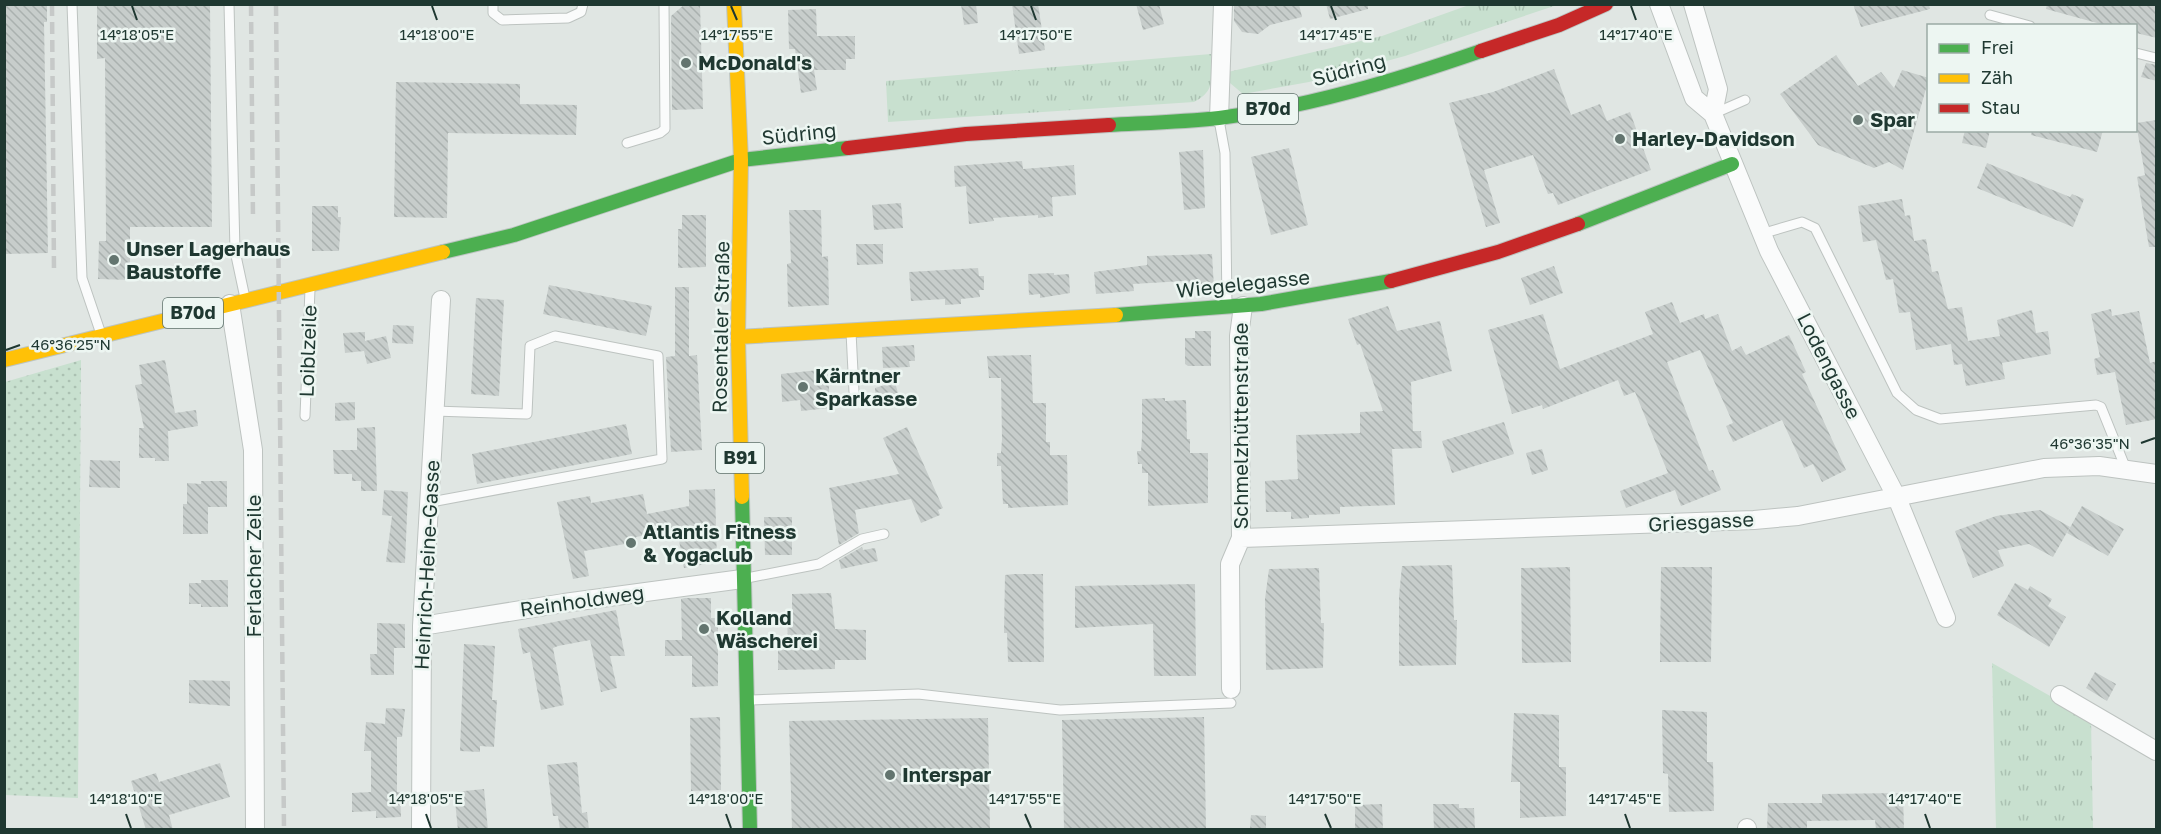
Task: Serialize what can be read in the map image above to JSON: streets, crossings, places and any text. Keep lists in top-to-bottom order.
{
  "streets": {
    "main road": [
      "Südring",
      "B70d",
      "Wiegelegasse",
      "Rosentaler Straße",
      "B91"
    ],
    "street": [
      "Lodengasse",
      "Schmelzhüttenstraße",
      "Griesgasse",
      "Heinrich-Heine-Gasse",
      "Ferlacher Zeile",
      "Reinholdweg"
    ],
    "lane": ["Loiblzeile"]
  },
  "crossings": [
    ["Südring", "Rosentaler Straße"],
    ["Südring", "Loiblzeile"],
    ["Südring", "Schmelzhüttenstraße"],
    ["Südring", "Ferlacher Zeile"],
    ["Wiegelegasse", "Rosentaler Straße"],
    ["Wiegelegasse", "Lodengasse"],
    ["Wiegelegasse", "Schmelzhüttenstraße"],
    ["Rosentaler Straße", "Reinholdweg"],
    ["Lodengasse", "Griesgasse"],
    ["Schmelzhüttenstraße", "Griesgasse"],
    ["Heinrich-Heine-Gasse", "Reinholdweg"]
  ],
  "places": [
    "McDonald's",
    "Spar",
    "Harley-Davidson",
    "Unser Lagerhaus Baustoffe",
    "Kärntner Sparkasse",
    "Atlantis Fitness & Yogaclub",
    "Kolland Wäscherei",
    "Interspar"
  ],
  "legend": ["Frei", "Zäh", "Stau"],
  "coordinates": [
    "14°18'05\"E",
    "14°18'00\"E",
    "14°17'55\"E",
    "14°17'50\"E",
    "14°17'45\"E",
    "14°17'40\"E",
    "46°36'25\"N",
    "46°36'35\"N",
    "14°18'10\"E"
  ]
}
